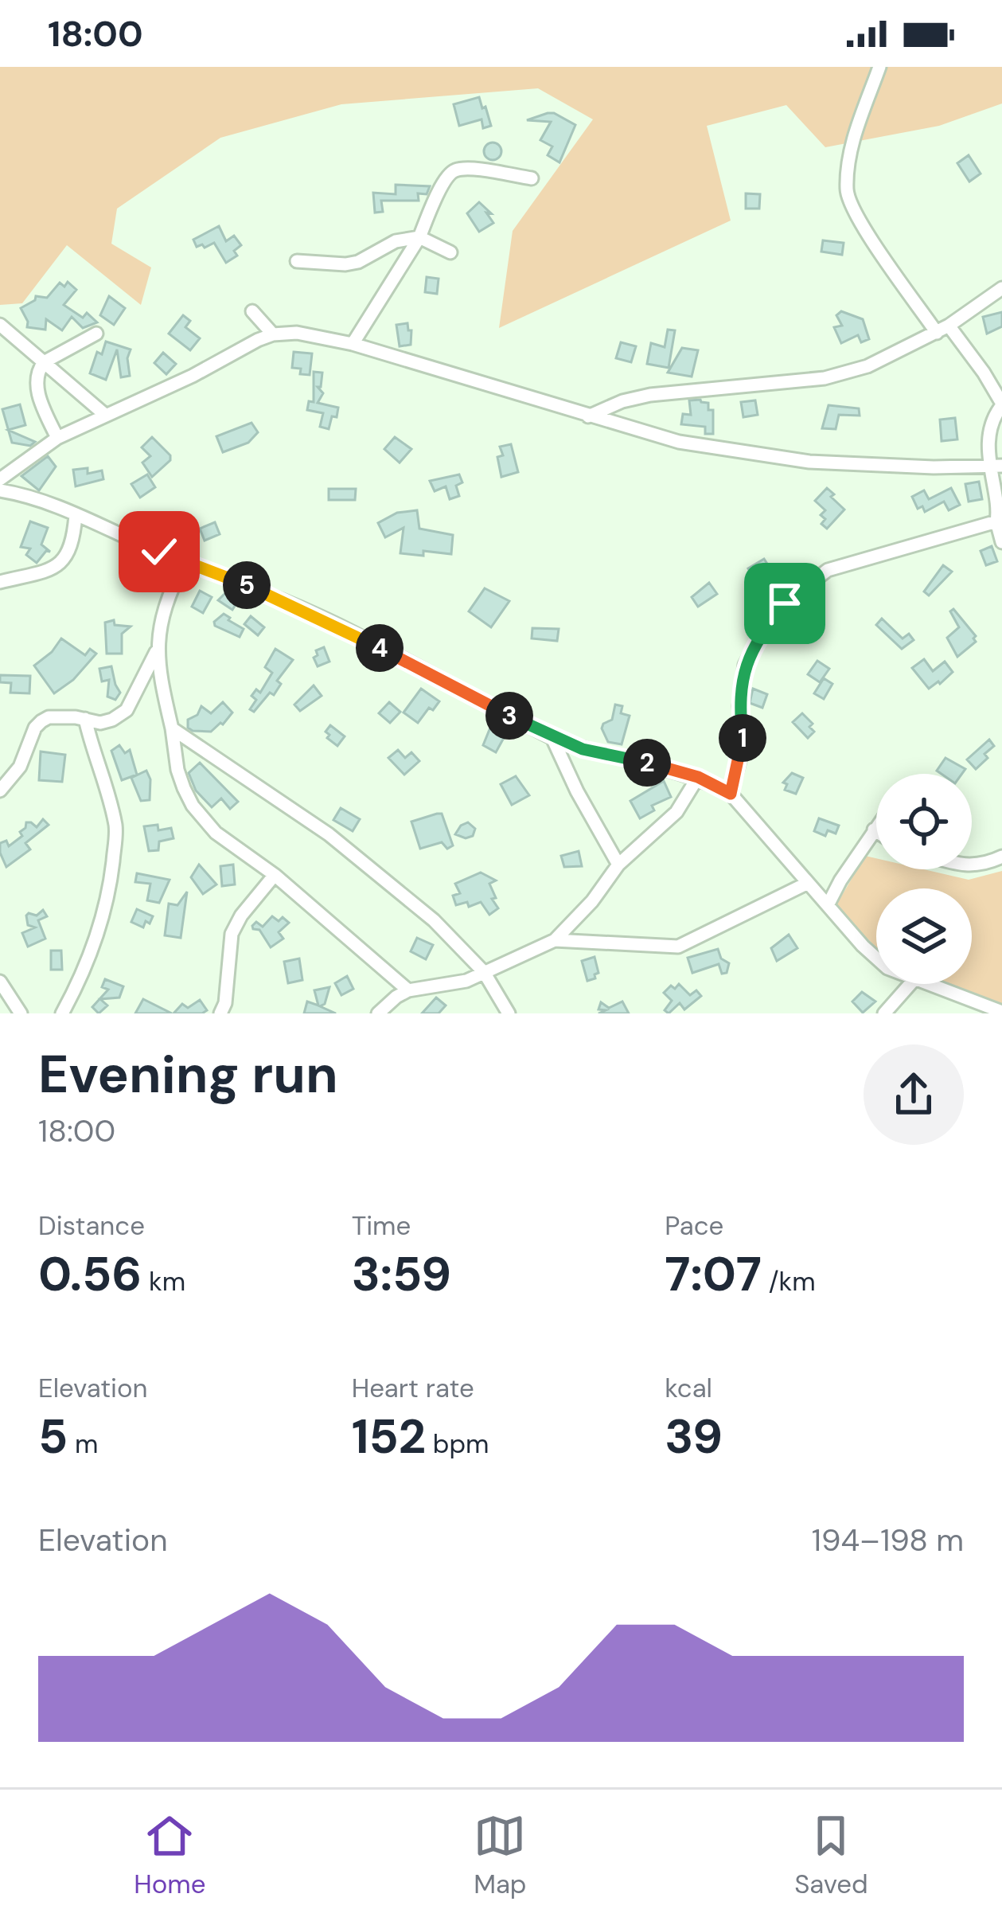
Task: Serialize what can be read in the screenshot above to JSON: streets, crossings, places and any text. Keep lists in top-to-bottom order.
{
  "page": {
    "status": "18:00",
    "pins": [
      "5",
      "4",
      "3",
      "1",
      "2"
    ],
    "heading": ["Evening run", "18:00"],
    "stats": [
      ["Distance", "0.56 km"],
      ["Time", "3:59"],
      ["Pace", "7:07 /km"],
      ["Elevation", "5 m"],
      ["Heart rate", "152 bpm"],
      ["kcal", "39"]
    ],
    "chart": ["Elevation", "194–198 m"],
    "tabs": ["Home", "Map", "Saved"]
  }
}
